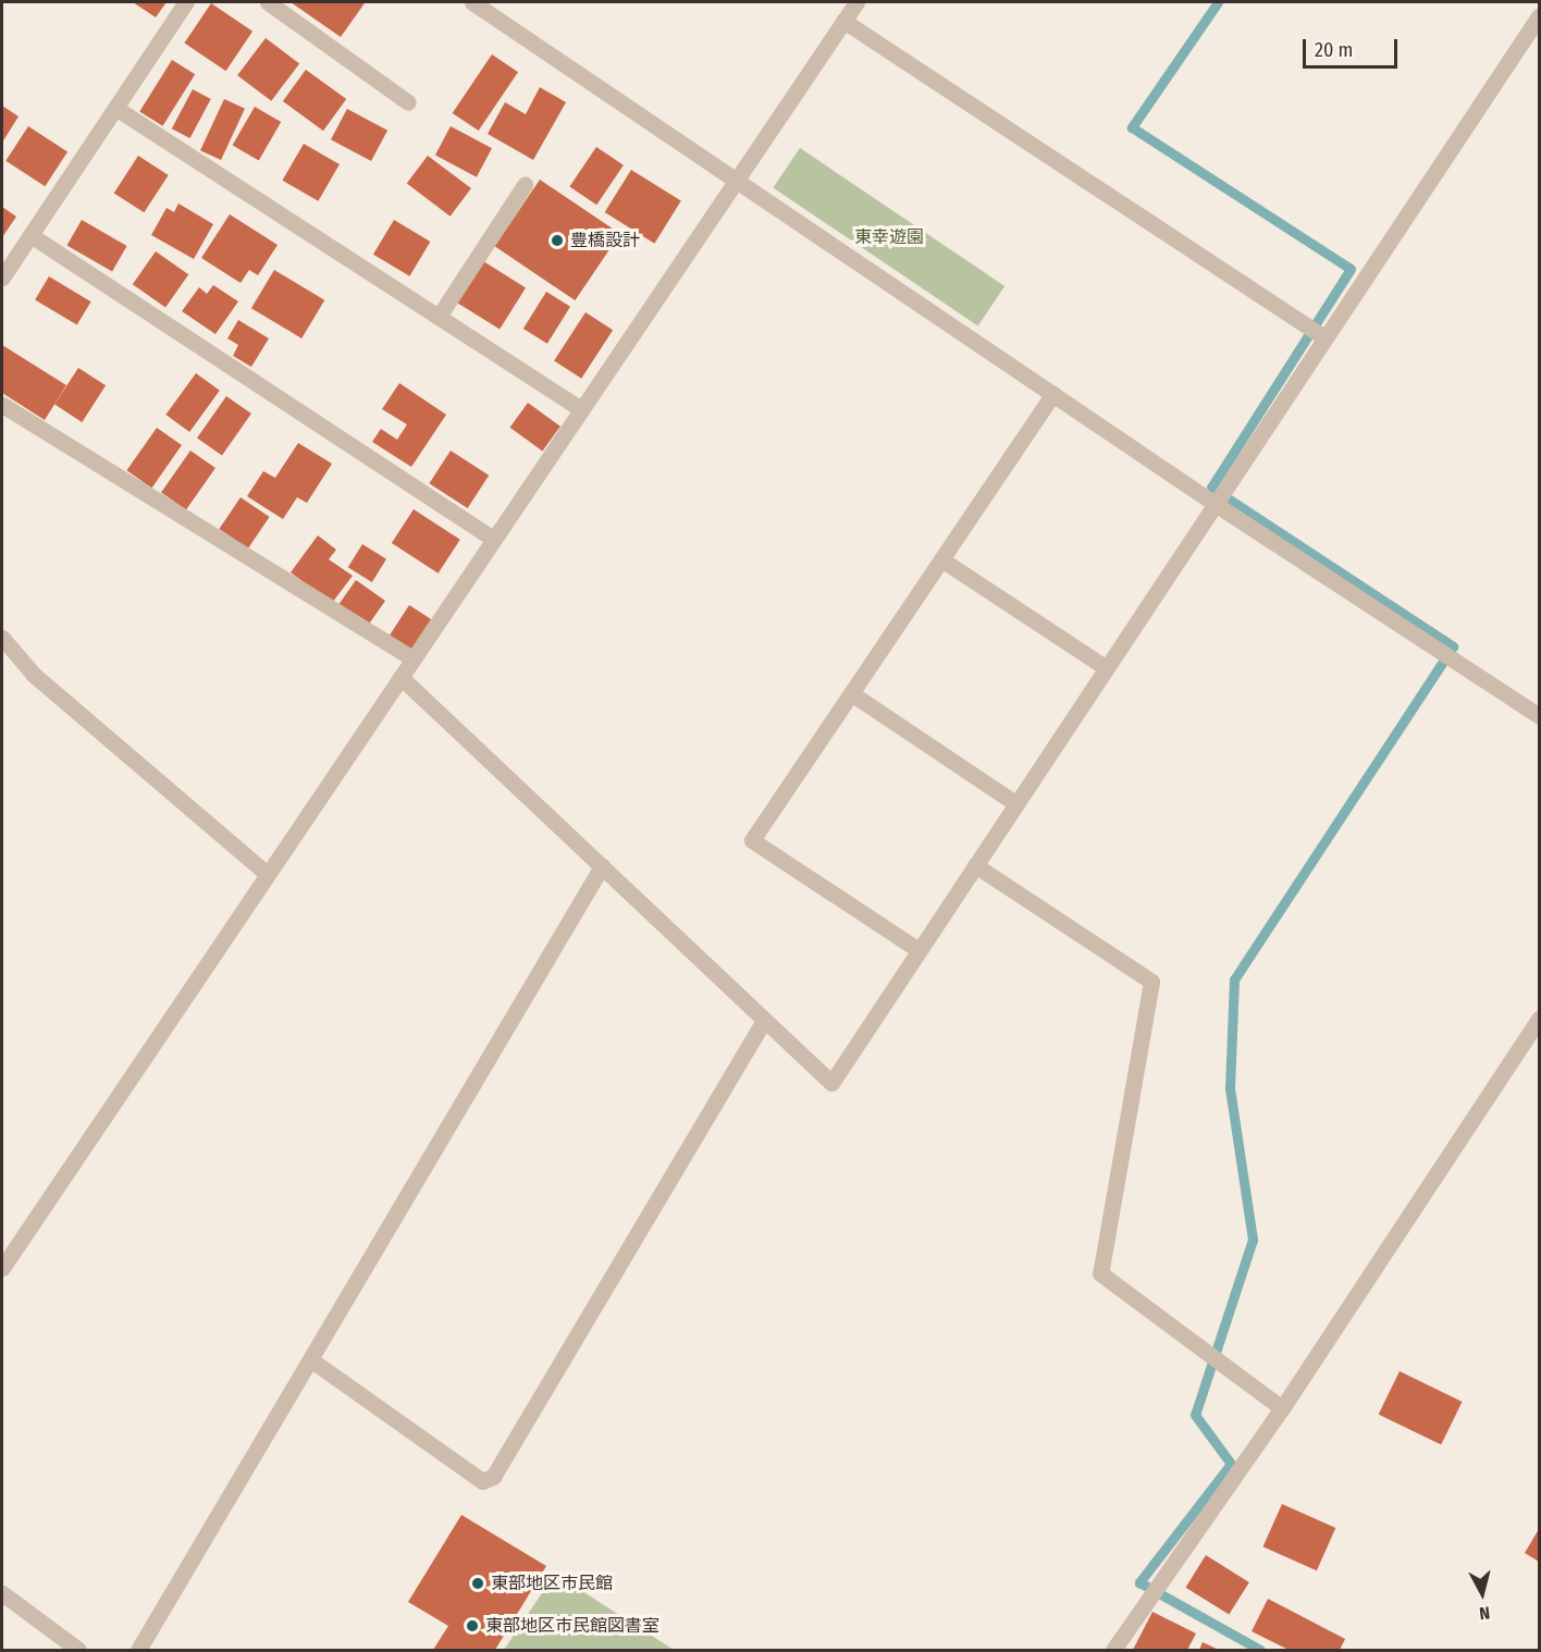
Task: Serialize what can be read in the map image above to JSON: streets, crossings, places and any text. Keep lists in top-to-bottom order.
{
  "parks": ["東幸遊園"],
  "places": ["豊橋設計", "東部地区市民館", "東部地区市民館図書室"],
  "scale_bar": "20 m",
  "north": "bottom"
}
